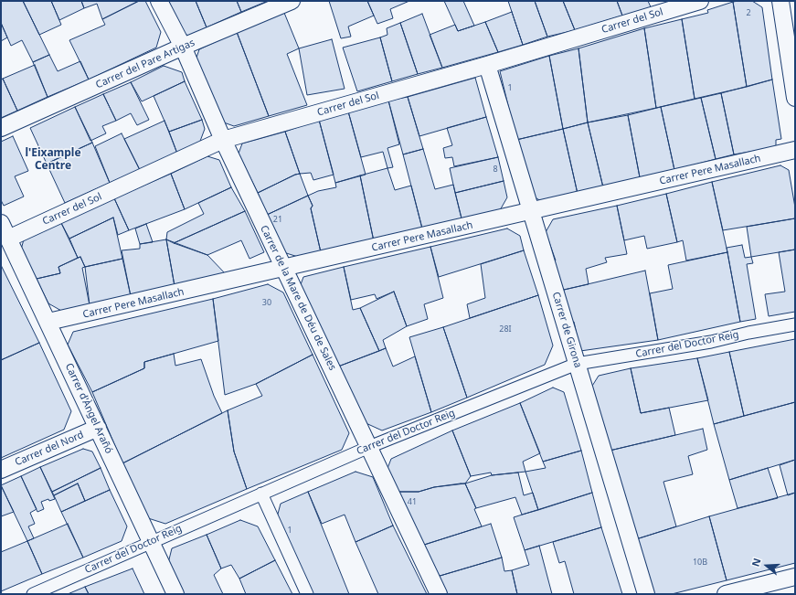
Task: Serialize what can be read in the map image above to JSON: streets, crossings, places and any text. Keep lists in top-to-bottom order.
{
  "streets": {
    "street": [
      "Carrer del Sol",
      "Carrer del Pare Artigas",
      "Carrer Pere Masallach",
      "Carrer de la Mare de Déu de Sales",
      "Carrer de Girona",
      "Carrer del Doctor Reig",
      "Carrer d'Àngel Arañó",
      "Carrer del Nord"
    ]
  },
  "crossings": [
    ["Carrer del Sol", "Carrer de la Mare de Déu de Sales"],
    ["Carrer del Sol", "Carrer de Girona"],
    ["Carrer del Sol", "Carrer d'Àngel Arañó"],
    ["Carrer del Pare Artigas", "Carrer de la Mare de Déu de Sales"],
    ["Carrer Pere Masallach", "Carrer de la Mare de Déu de Sales"],
    ["Carrer Pere Masallach", "Carrer de Girona"],
    ["Carrer Pere Masallach", "Carrer d'Àngel Arañó"],
    ["Carrer de la Mare de Déu de Sales", "Carrer del Doctor Reig"],
    ["Carrer de Girona", "Carrer del Doctor Reig"],
    ["Carrer del Doctor Reig", "Carrer d'Àngel Arañó"],
    ["Carrer d'Àngel Arañó", "Carrer del Nord"]
  ],
  "districts": ["l'Eixample Centre"],
  "house_numbers": [
    "2",
    "1",
    "8",
    "21",
    "30",
    "28I",
    "41",
    "1",
    "10B"
  ],
  "north": "left"
}
